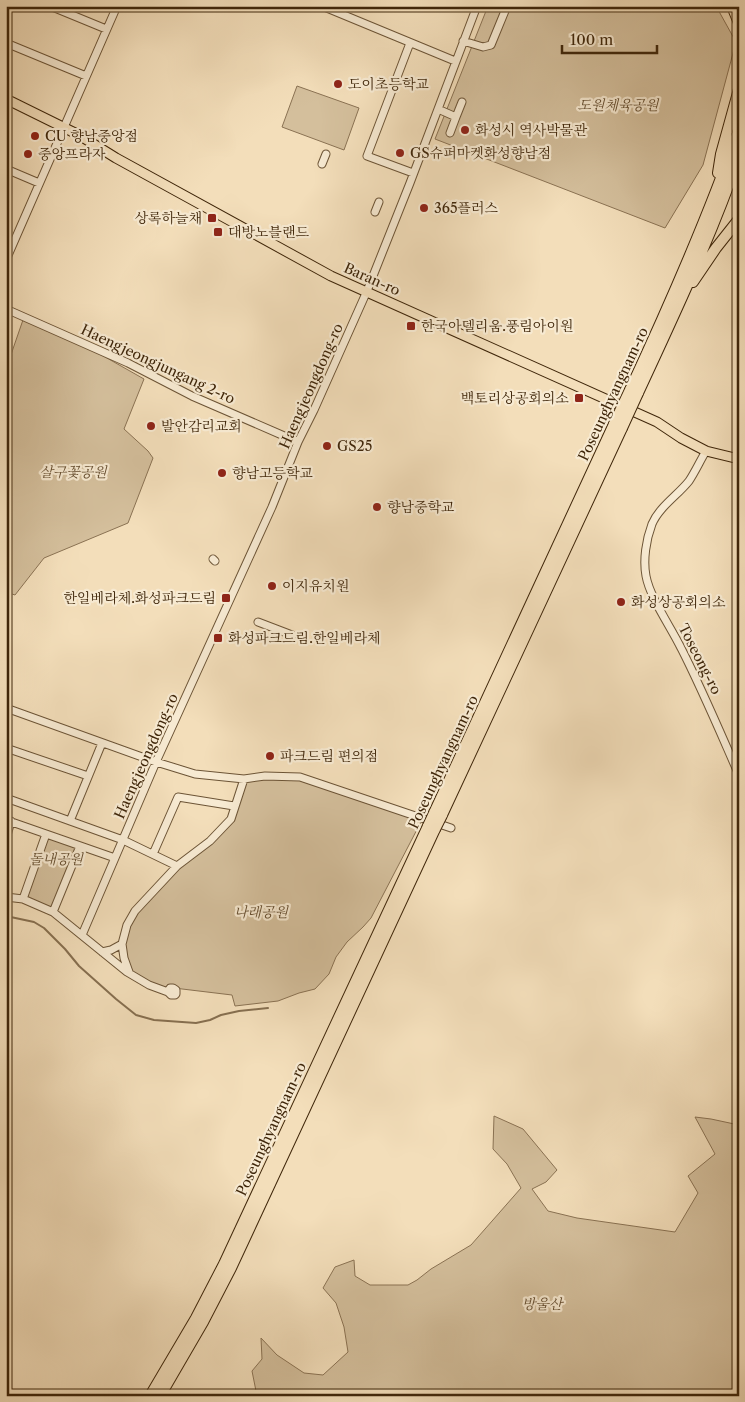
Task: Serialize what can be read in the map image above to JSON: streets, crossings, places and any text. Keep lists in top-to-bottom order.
{
  "streets": {
    "highway": ["Poseunghyangnam-ro"],
    "main road": ["Baran-ro"],
    "street": ["Haengjeongjungang 2-ro", "Haengjeongdong-ro", "Toseong-ro"]
  },
  "crossings": [
    ["Baran-ro", "Haengjeongdong-ro"],
    ["Baran-ro", "Toseong-ro"],
    ["Haengjeongjungang 2-ro", "Haengjeongdong-ro"]
  ],
  "parks": [
    "도원체육공원",
    "살구꽃공원",
    "돌내공원",
    "나래공원",
    "방울산"
  ],
  "places": {
    "other": [
      "도이초등학교",
      "화성시 역사박물관",
      "CU 향남중앙점",
      "GS슈퍼마켓화성향남점",
      "중앙프라자",
      "365플러스",
      "발안감리교회",
      "GS25",
      "향남고등학교",
      "향남중학교",
      "이지유치원",
      "화성상공회의소",
      "파크드림 편의점"
    ],
    "transit": [
      "상록하늘채",
      "대방노블랜드",
      "한국아델리움.풍림아이원",
      "백토리상공회의소",
      "한일베라체.화성파크드림",
      "화성파크드림.한일베라체"
    ]
  },
  "scale_bar": "100 m"
}
